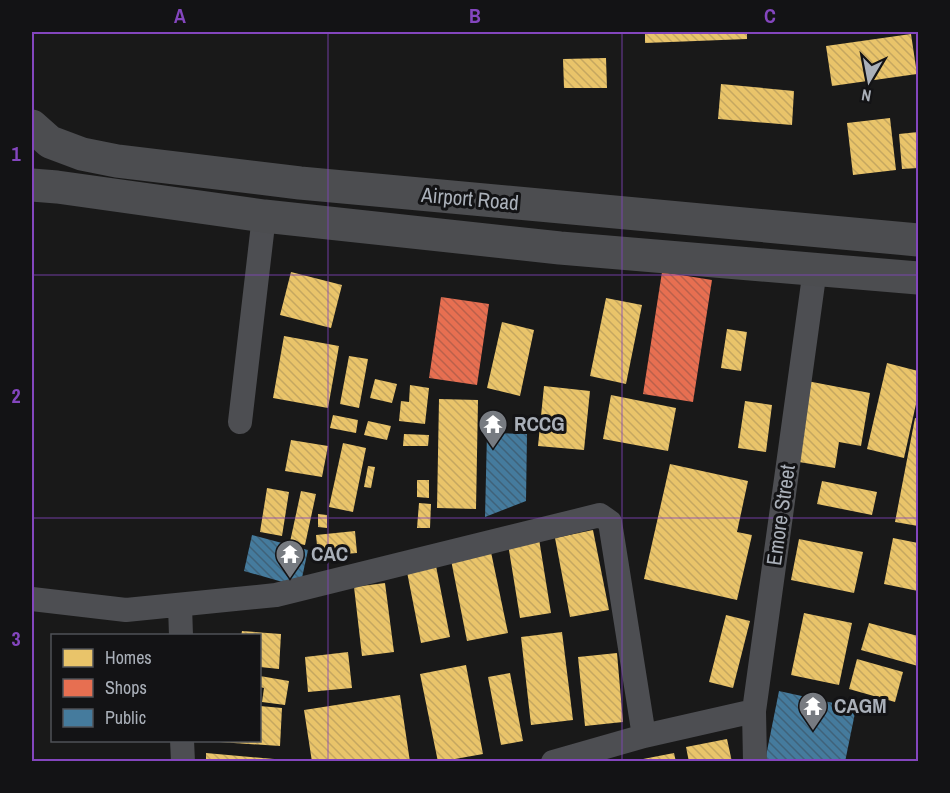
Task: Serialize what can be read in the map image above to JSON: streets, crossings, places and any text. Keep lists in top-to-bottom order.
{
  "streets": {
    "main road": ["Airport Road"],
    "street": ["Emore Street"]
  },
  "crossings": [
    ["Airport Road", "Emore Street"]
  ],
  "places": {
    "temple": ["RCCG", "CAC", "CAGM"]
  },
  "legend": ["Homes", "Shops", "Public"],
  "north": "bottom",
  "grid": {
    "columns": ["A", "B", "C"],
    "rows": ["1", "2", "3"]
  }
}
